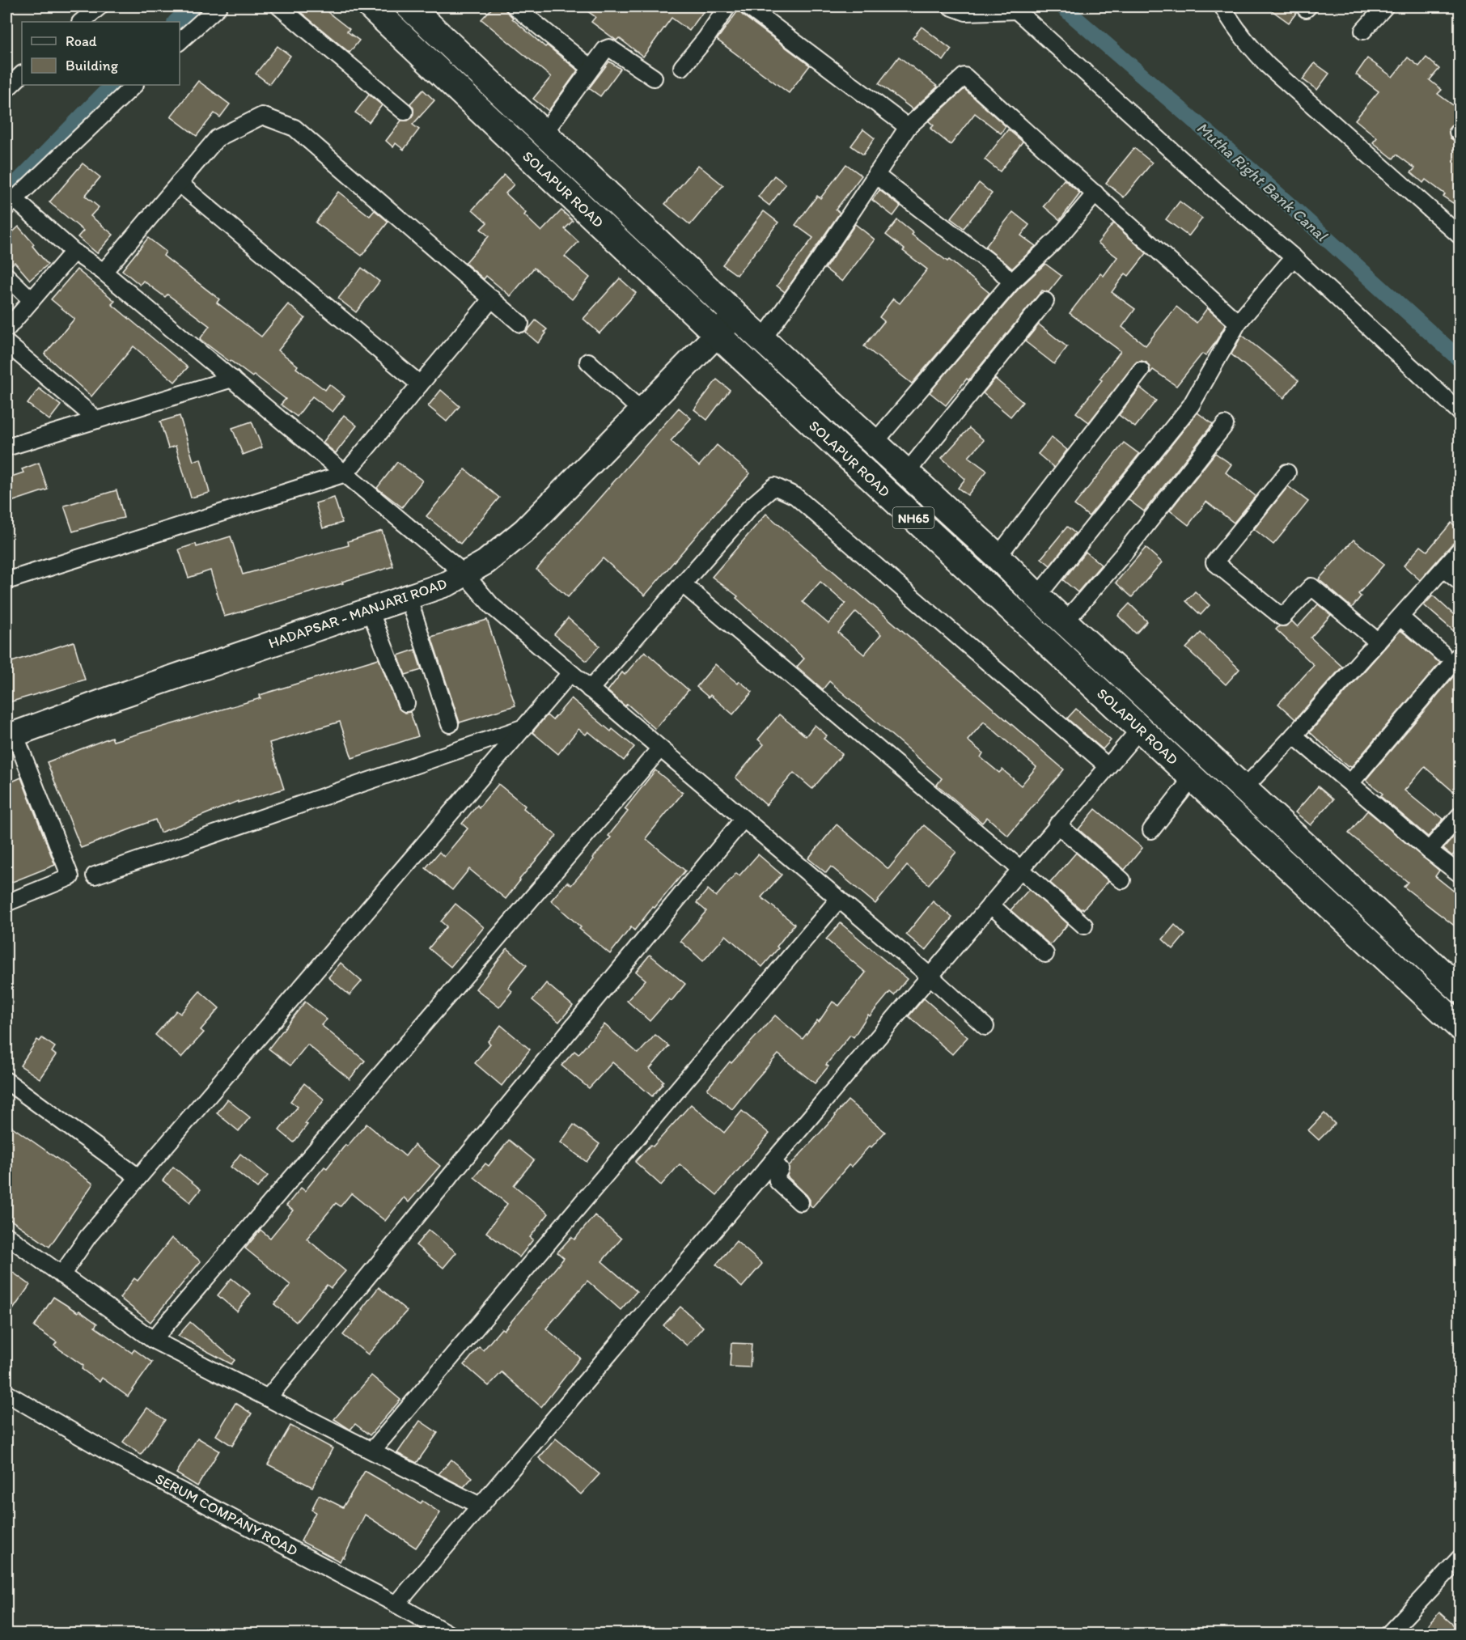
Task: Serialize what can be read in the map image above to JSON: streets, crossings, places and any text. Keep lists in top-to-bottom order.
{
  "streets": {
    "highway": ["SOLAPUR ROAD", "NH65"],
    "main road": ["HADAPSAR - MANJARI ROAD"],
    "street": ["SERUM COMPANY ROAD"]
  },
  "crossings": [
    ["SOLAPUR ROAD", "HADAPSAR - MANJARI ROAD"]
  ],
  "water": ["Mutha Right Bank Canal"],
  "legend": ["Road", "Building"]
}
